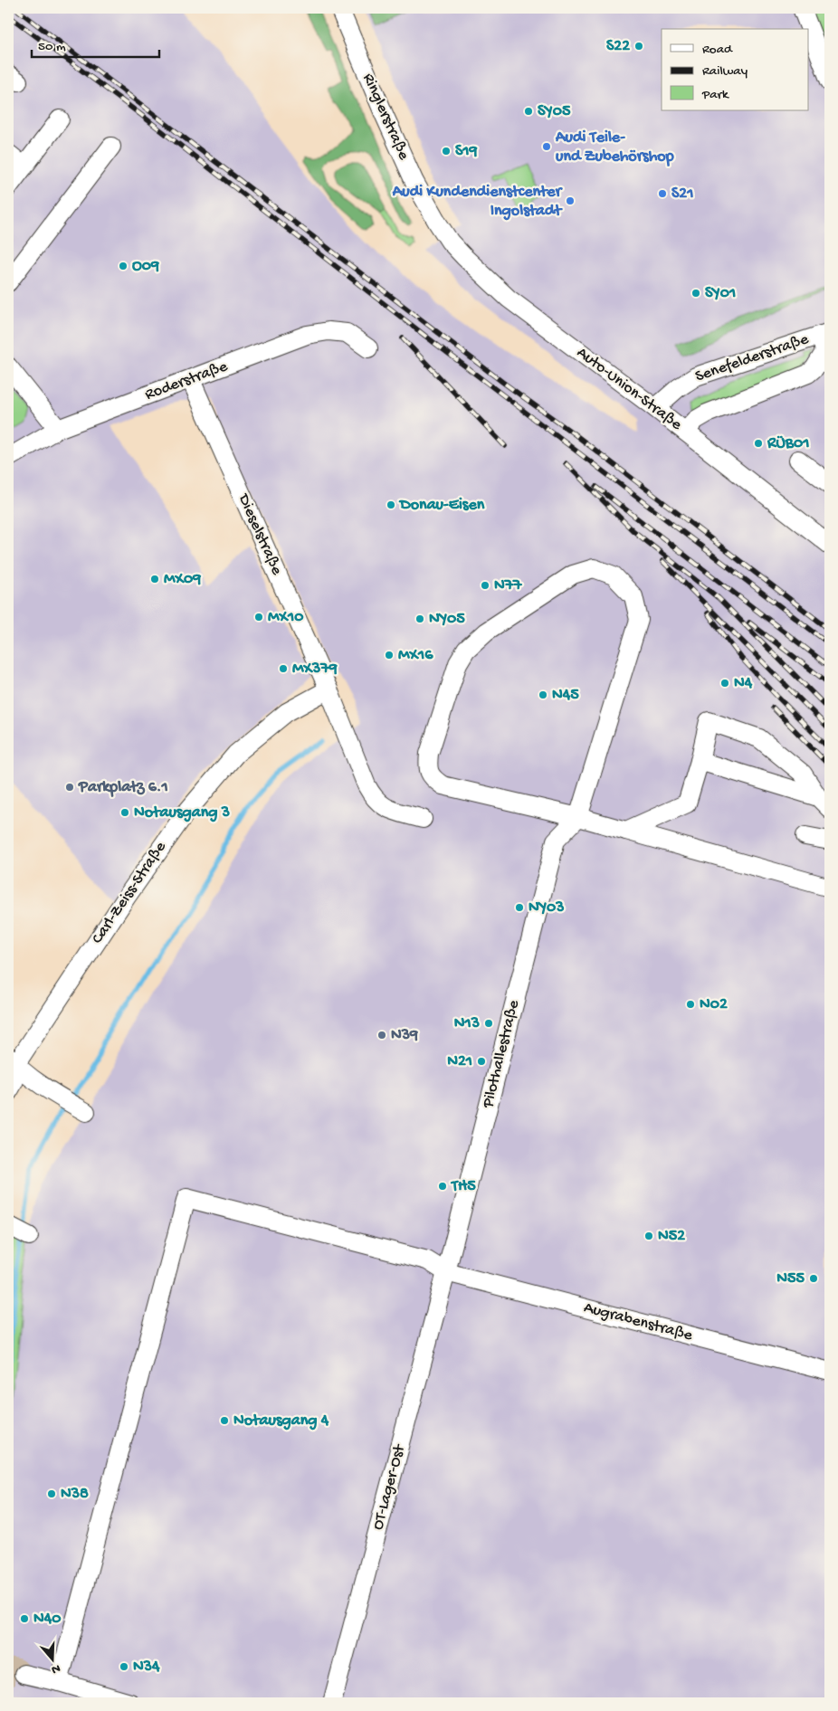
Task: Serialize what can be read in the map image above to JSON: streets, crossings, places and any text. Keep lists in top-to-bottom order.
{
  "streets": {
    "street": [
      "Ringlerstraße",
      "Senefelderstraße",
      "Roderstraße",
      "Auto-Union-Straße",
      "Dieselstraße",
      "Carl-Zeiss-Straße",
      "Pilothallestraße",
      "Augrabenstraße",
      "OT-Lager-Ost"
    ]
  },
  "crossings": [
    ["Ringlerstraße", "Auto-Union-Straße"],
    ["Senefelderstraße", "Auto-Union-Straße"],
    ["Roderstraße", "Dieselstraße"],
    ["Dieselstraße", "Carl-Zeiss-Straße"],
    ["Pilothallestraße", "Augrabenstraße"],
    ["Pilothallestraße", "OT-Lager-Ost"],
    ["Augrabenstraße", "OT-Lager-Ost"]
  ],
  "places": [
    "S22",
    "SY05",
    "Audi Teile- und Zubehörshop",
    "S19",
    "S21",
    "Audi Kundendienstcenter Ingolstadt",
    "O09",
    "SY01",
    "RÜB01",
    "Donau-Eisen",
    "MX09",
    "N77",
    "MX10",
    "NY05",
    "MX16",
    "MX379",
    "N4",
    "N45",
    "Parkplatz 6.1",
    "Notausgang 3",
    "NY03",
    "N02",
    "N13",
    "N39",
    "N21",
    "TH5",
    "N52",
    "N55",
    "Notausgang 4",
    "N38",
    "N40",
    "N34"
  ],
  "legend": ["Road", "Railway", "Park"],
  "scale_bar": "50 m",
  "north": "bottom"
}
